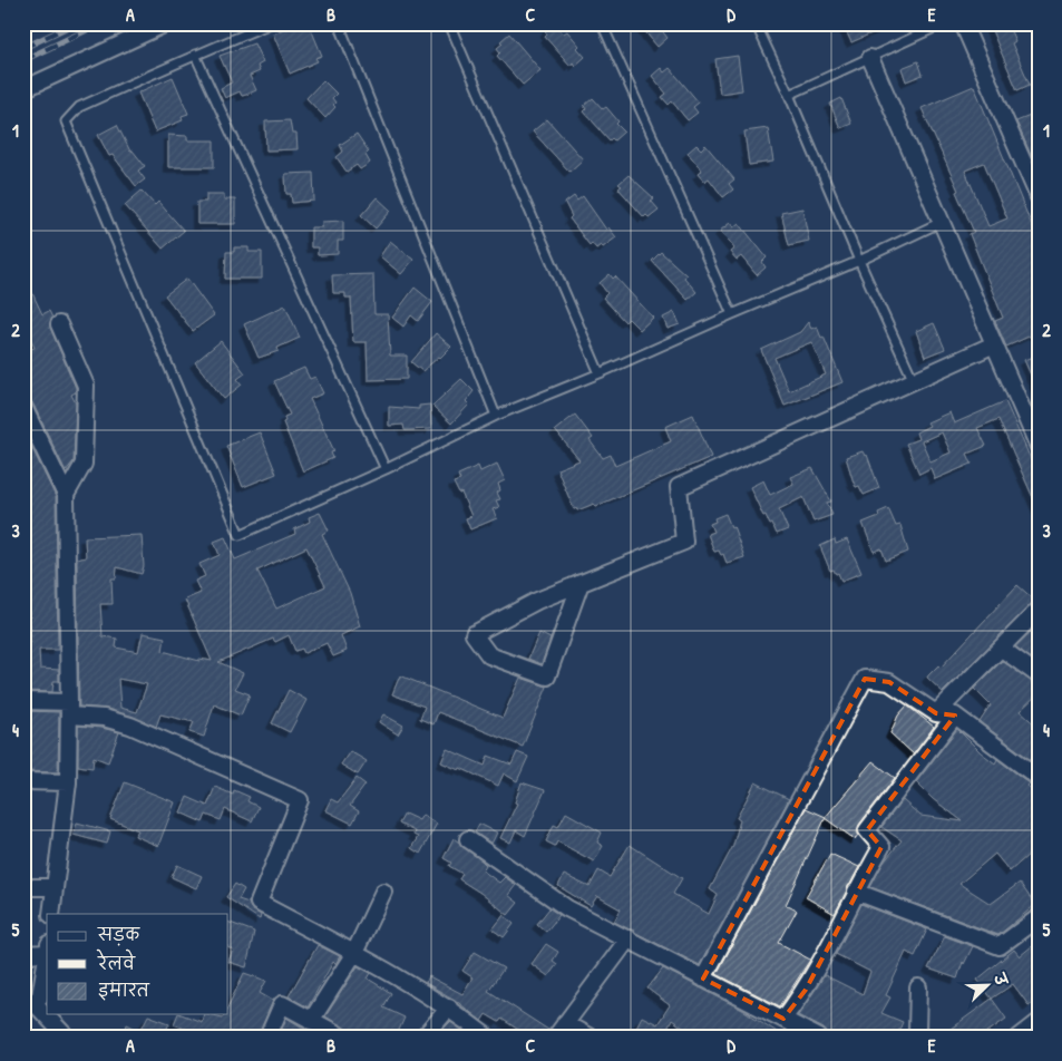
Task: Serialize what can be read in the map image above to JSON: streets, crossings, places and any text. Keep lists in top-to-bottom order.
{
  "legend": ["सड़क", "रेलवे", "इमारत"],
  "north": "top right",
  "grid": {
    "columns": [
      "A",
      "B",
      "C",
      "D",
      "E"
    ],
    "rows": [
      "1",
      "2",
      "3",
      "4",
      "5"
    ]
  }
}
